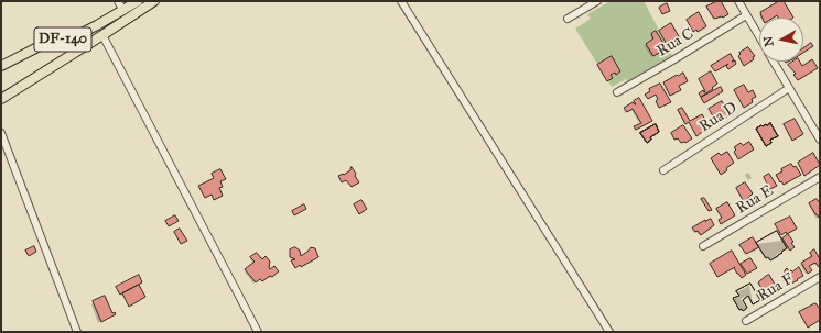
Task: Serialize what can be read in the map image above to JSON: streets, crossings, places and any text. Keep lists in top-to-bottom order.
{
  "streets": {
    "main road": ["DF-140"],
    "street": [
      "Rua C",
      "Rua D",
      "Rua E",
      "Rua F"
    ]
  },
  "north": "left"
}
